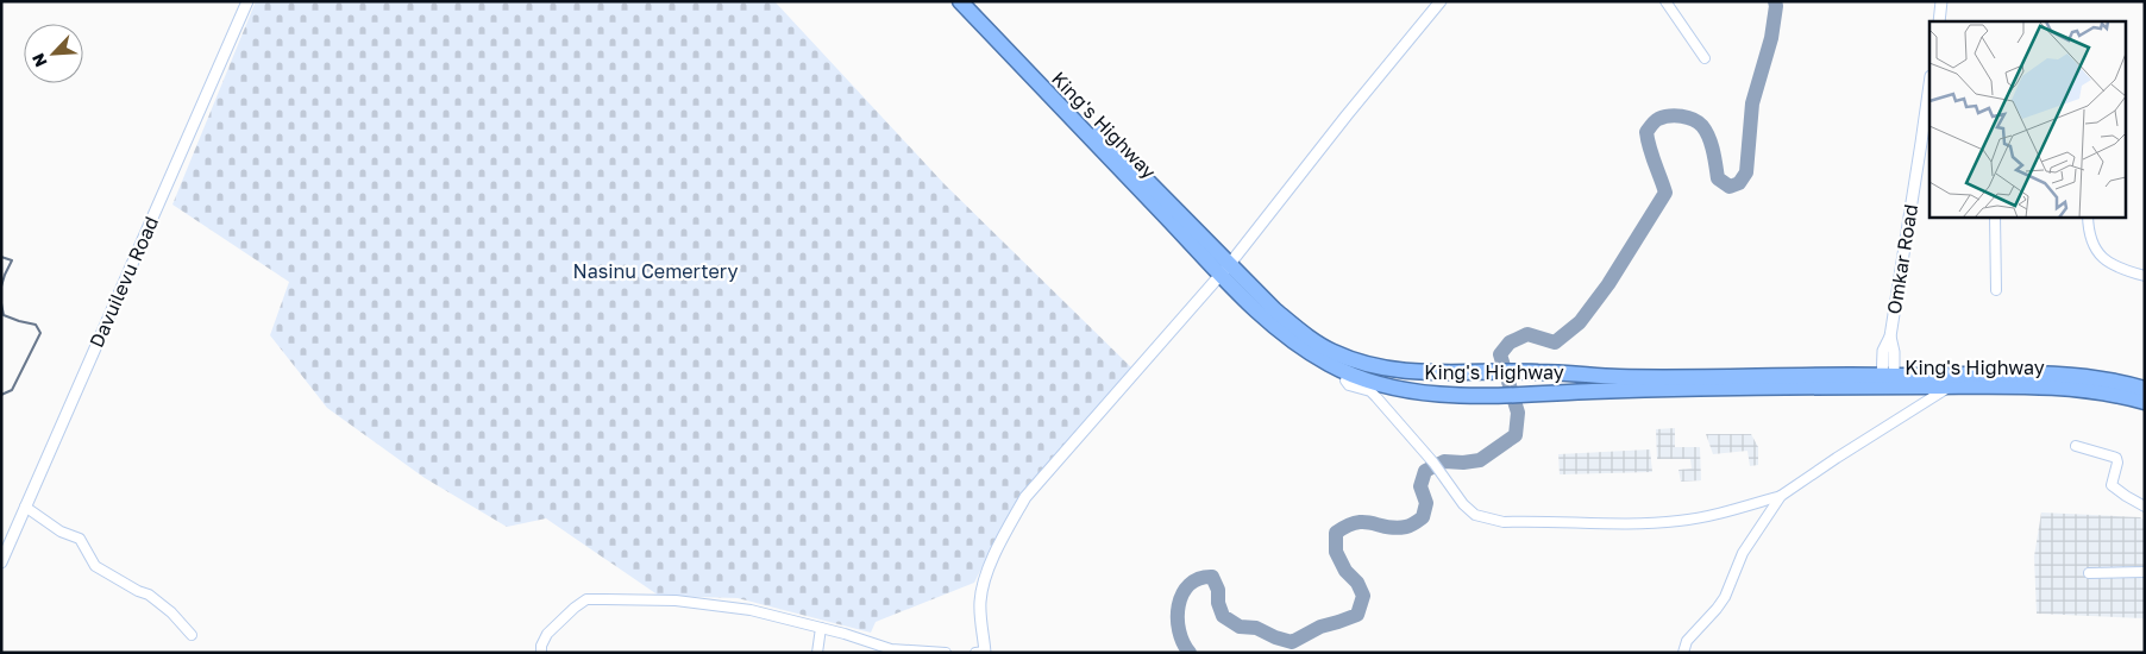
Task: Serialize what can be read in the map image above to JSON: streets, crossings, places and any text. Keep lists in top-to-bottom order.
{
  "streets": {
    "highway": ["King's Highway"],
    "street": ["Omkar Road", "Davuilevu Road"]
  },
  "crossings": [
    ["King's Highway", "Omkar Road"]
  ],
  "parks": ["Nasinu Cemertery"],
  "north": "bottom left"
}
